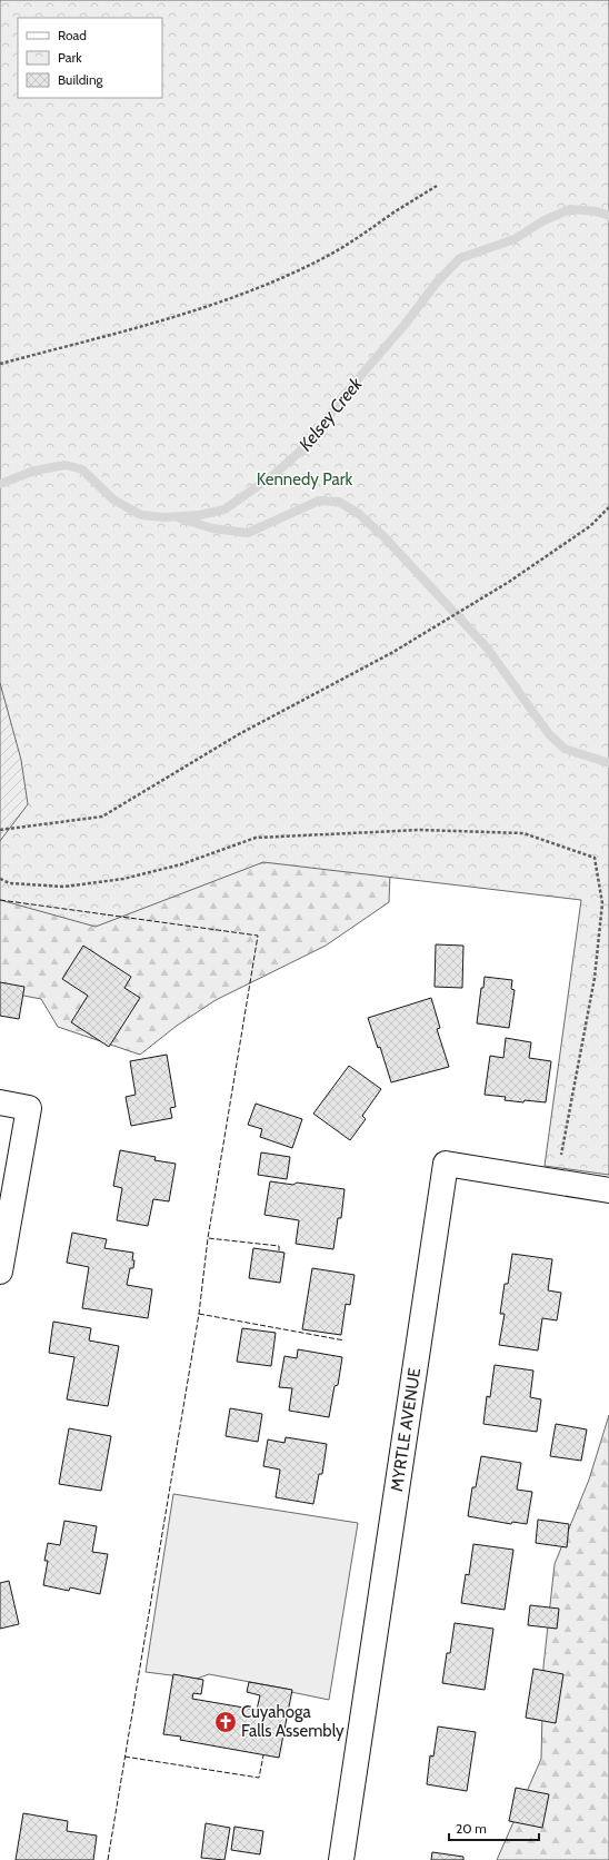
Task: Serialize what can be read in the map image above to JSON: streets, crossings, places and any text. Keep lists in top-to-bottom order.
{
  "streets": {
    "street": ["MYRTLE AVENUE"]
  },
  "water": ["Kelsey Creek"],
  "parks": ["Kennedy Park"],
  "places": {
    "church": ["Cuyahoga Falls Assembly"]
  },
  "legend": ["Road", "Park", "Building"],
  "scale_bar": "20 m"
}
